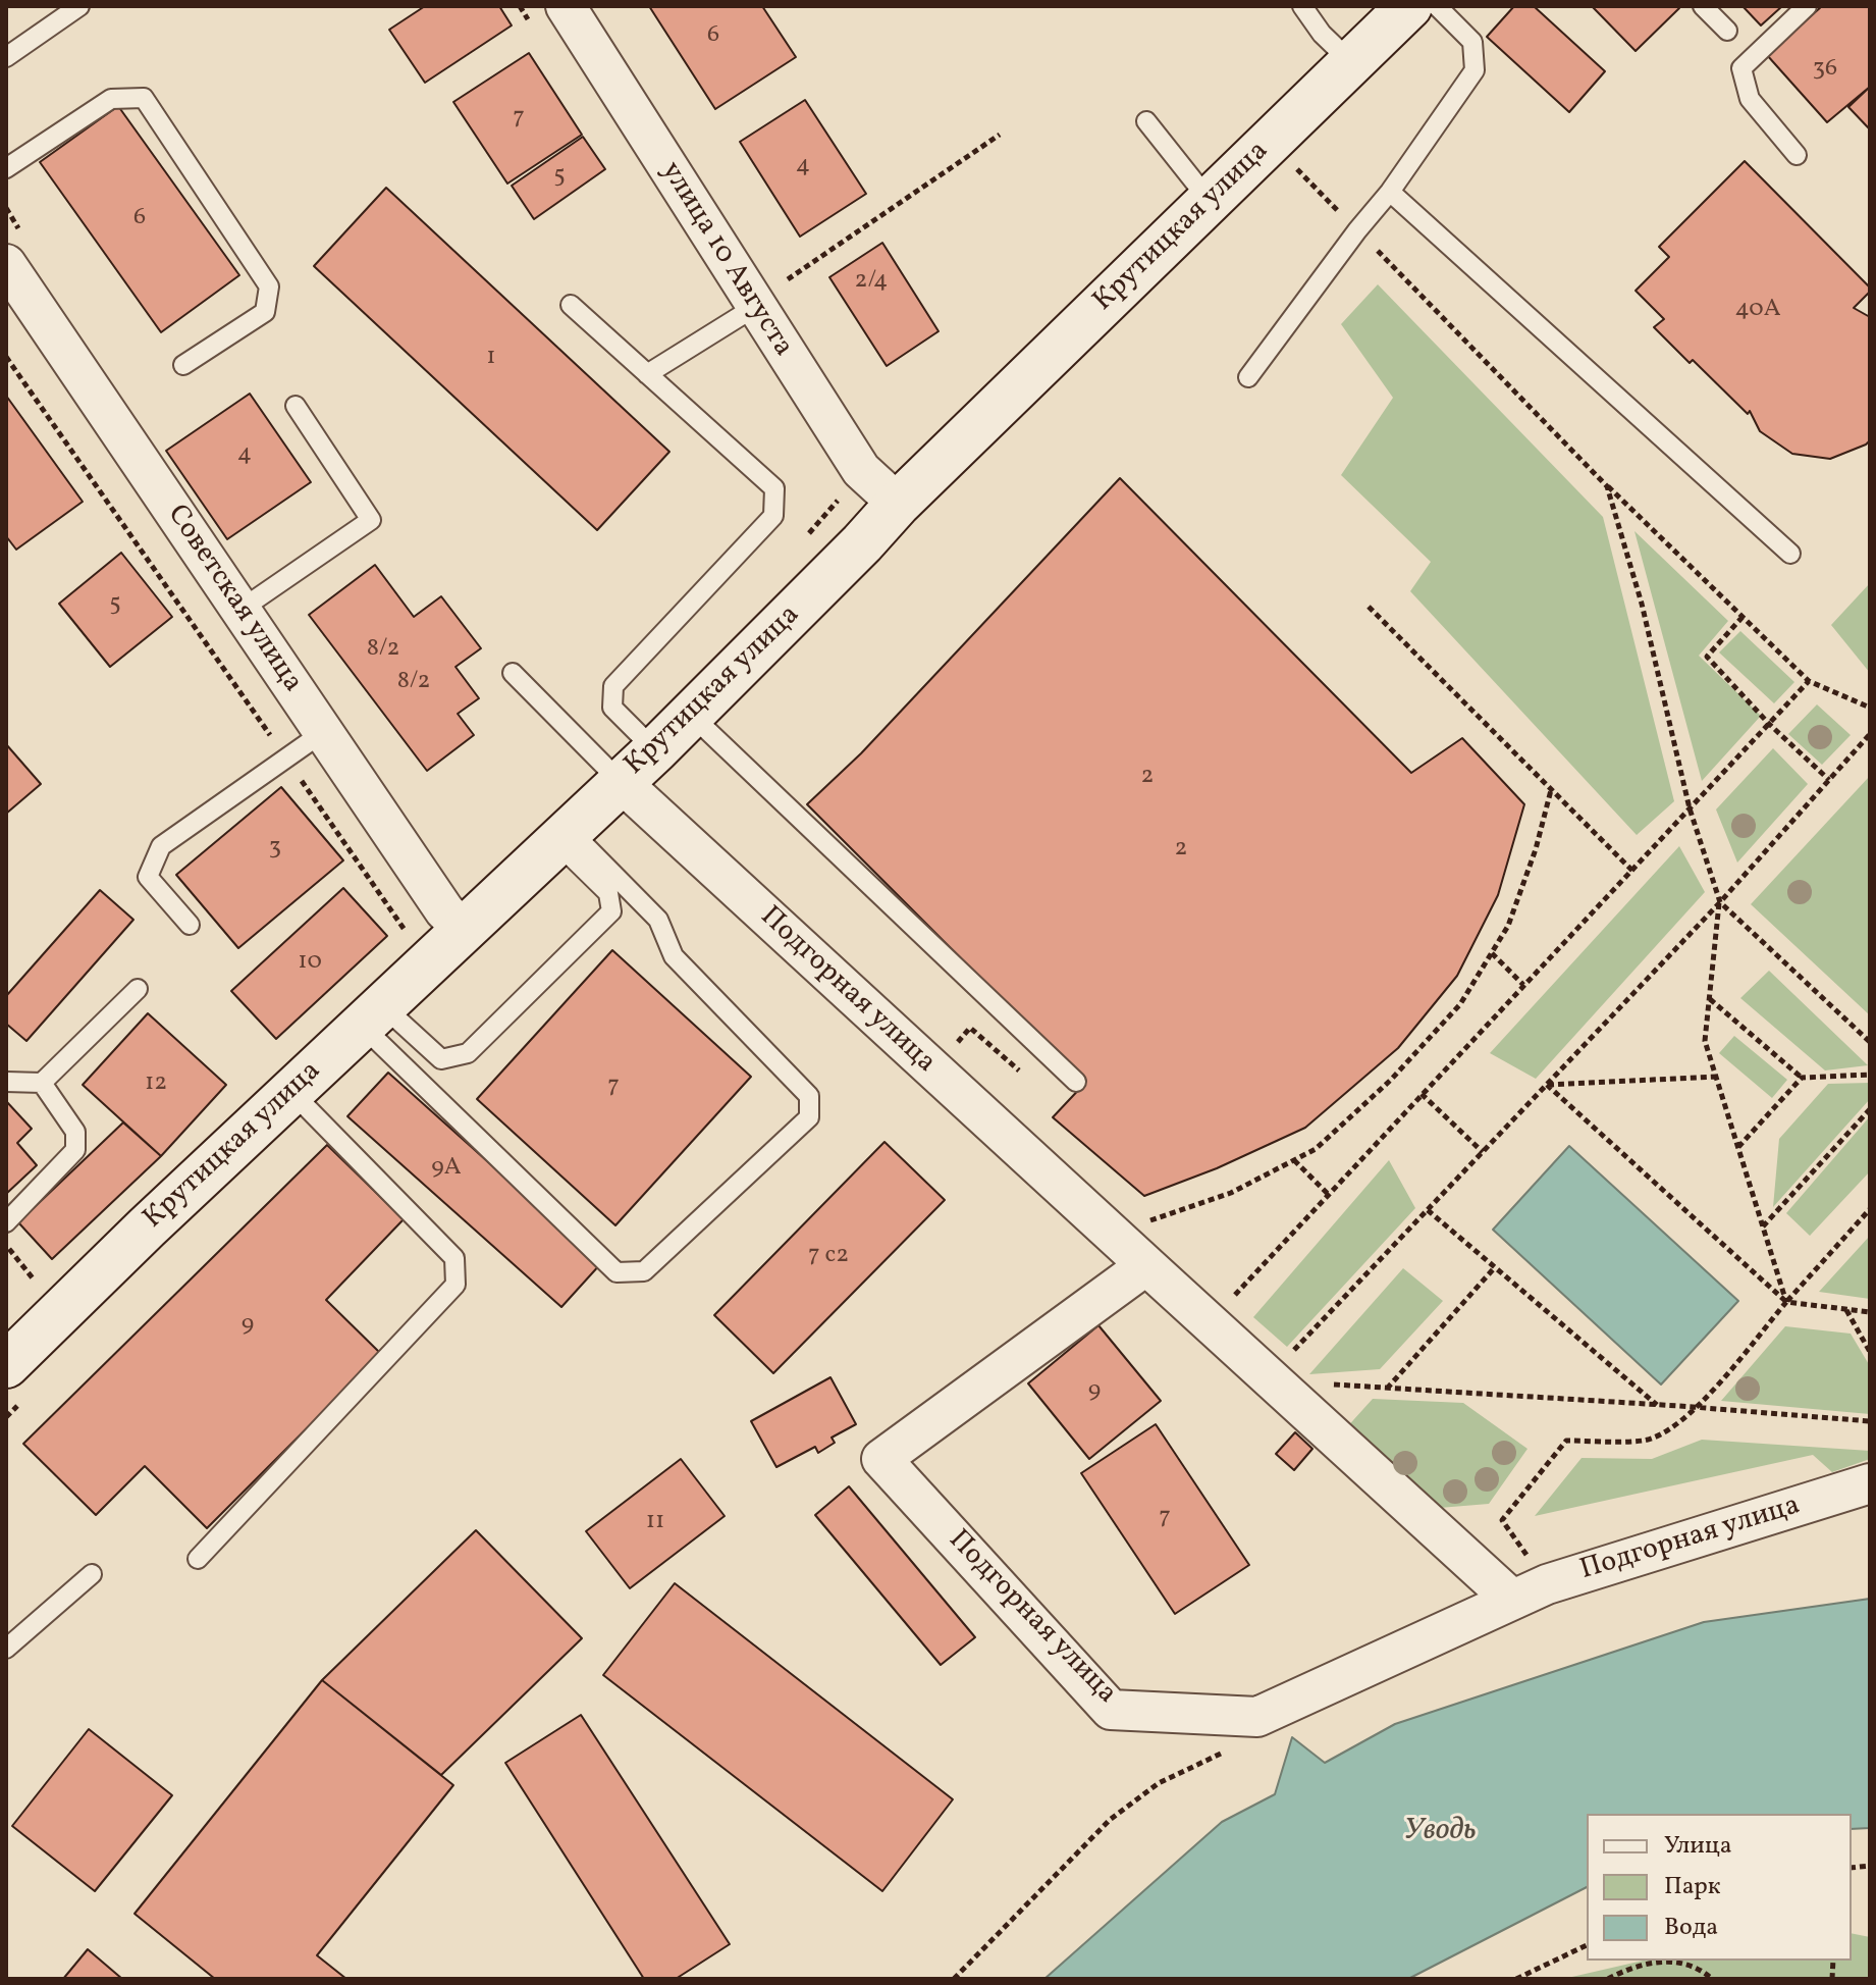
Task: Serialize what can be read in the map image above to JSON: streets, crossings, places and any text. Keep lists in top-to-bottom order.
{
  "streets": {
    "street": [
      "Крутицкая улица",
      "улица 10 Августа",
      "Советская улица",
      "Подгорная улица"
    ]
  },
  "crossings": [
    ["Крутицкая улица", "улица 10 Августа"],
    ["Крутицкая улица", "Советская улица"],
    ["Крутицкая улица", "Подгорная улица"]
  ],
  "water": ["Уводь"],
  "house_numbers": [
    "6",
    "36",
    "7",
    "4",
    "5",
    "6",
    "2/4",
    "40А",
    "1",
    "4",
    "5",
    "8/2",
    "8/2",
    "2",
    "3",
    "2",
    "10",
    "12",
    "7",
    "9А",
    "7 с2",
    "9",
    "9",
    "7",
    "11"
  ],
  "legend": ["Улица", "Парк", "Вода"]
}
